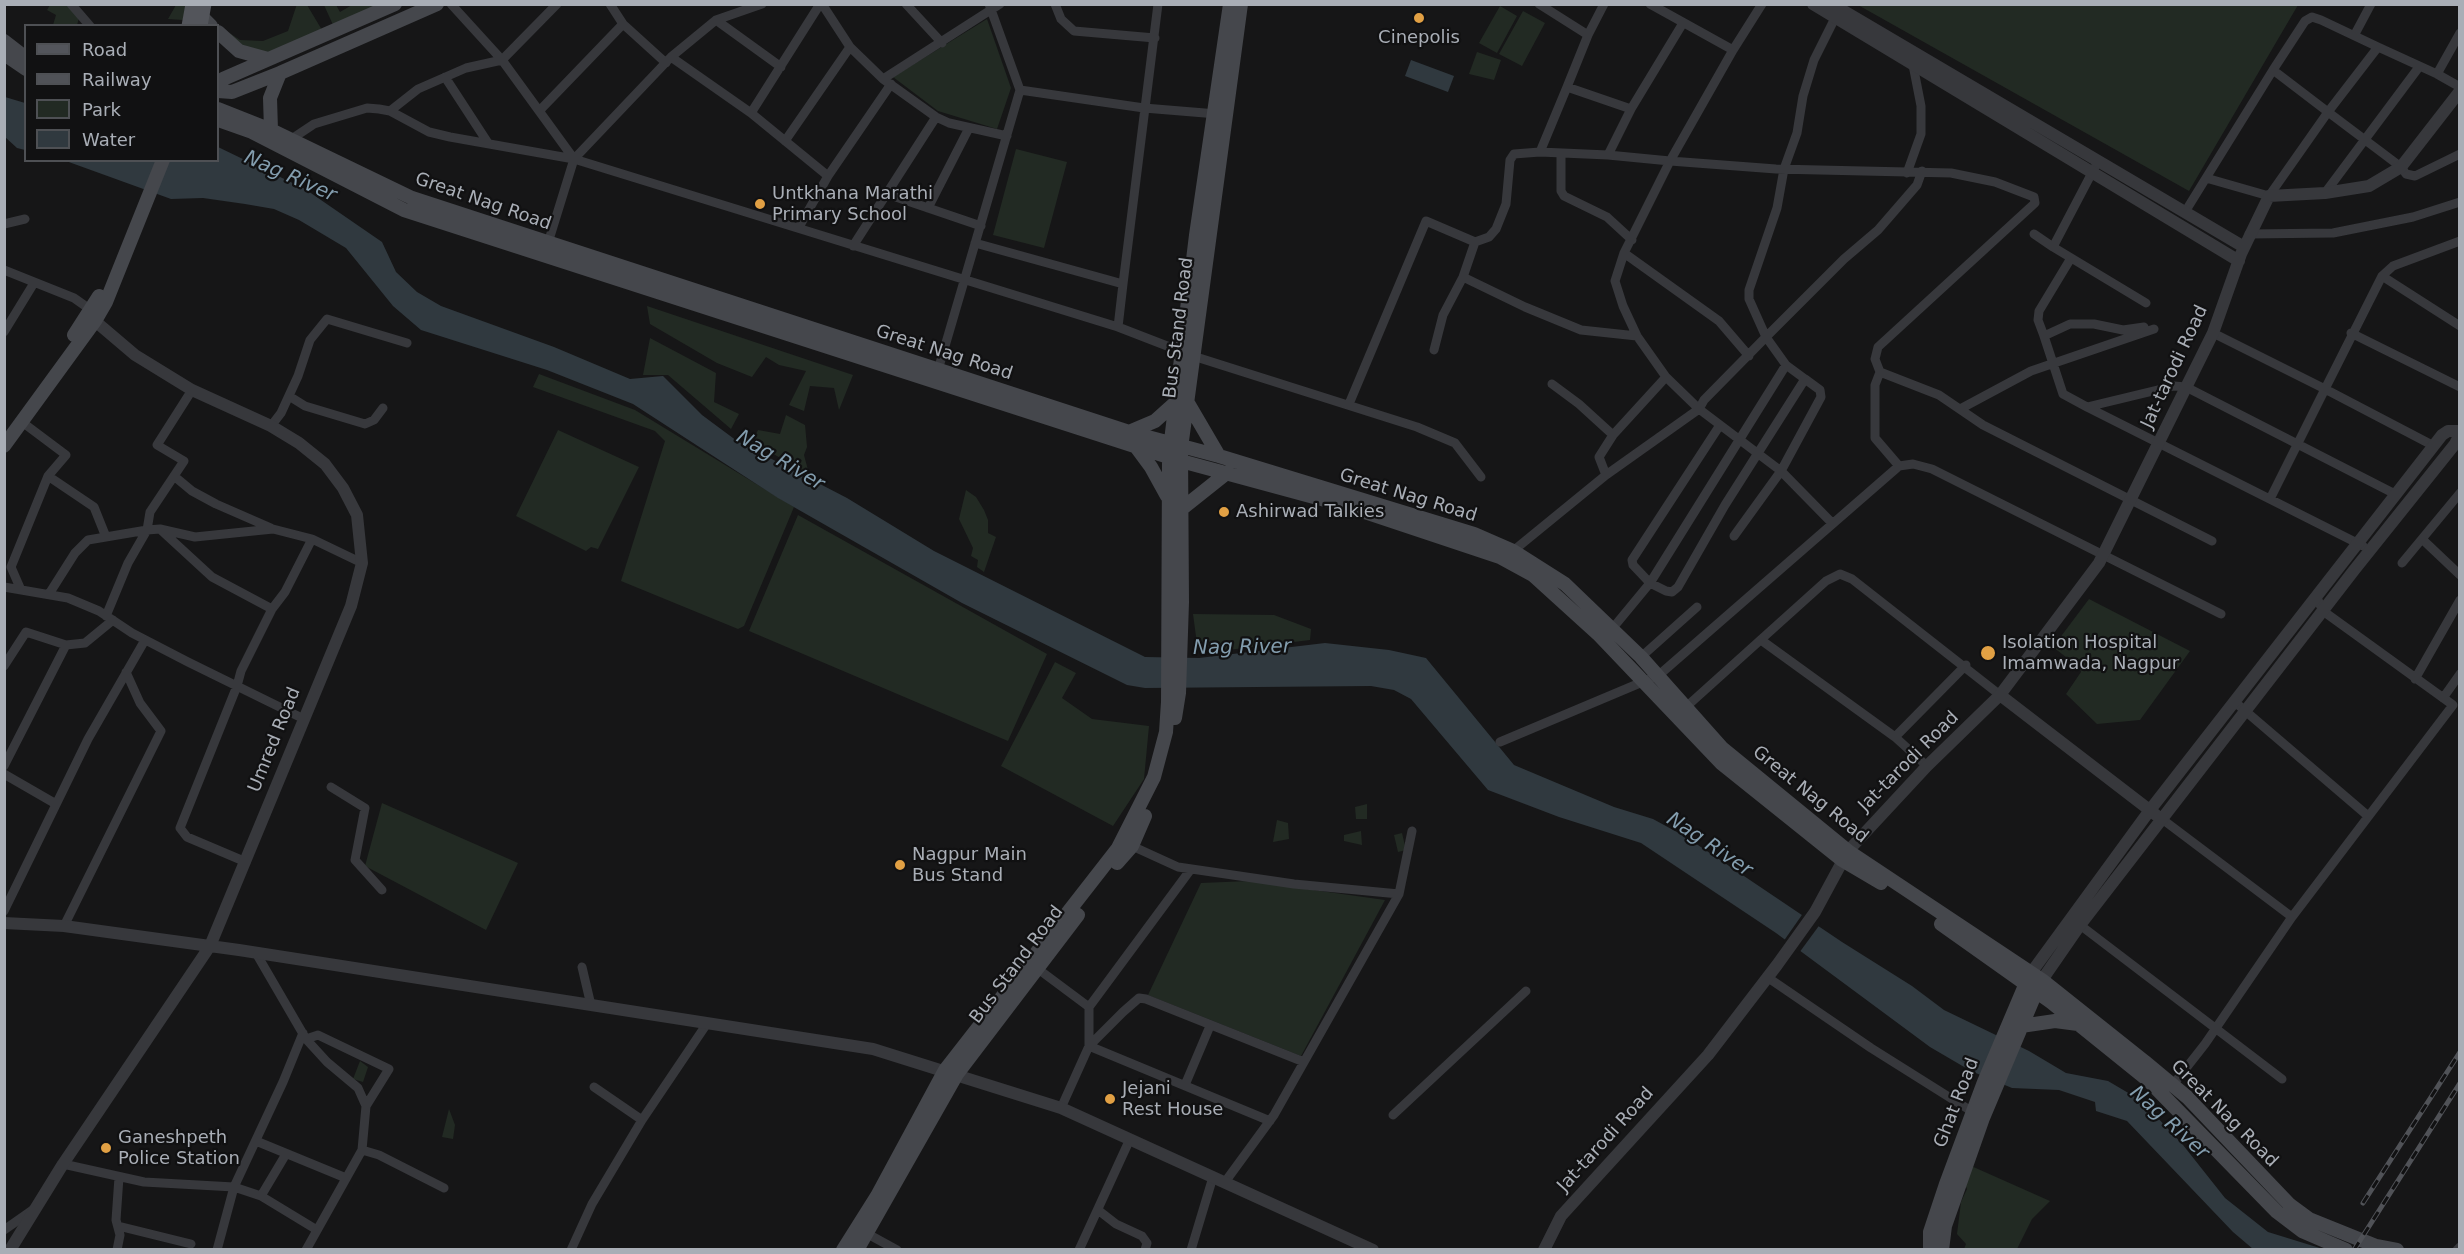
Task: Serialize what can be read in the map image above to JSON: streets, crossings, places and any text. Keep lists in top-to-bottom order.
{
  "streets": {
    "main road": ["Great Nag Road", "Bus Stand Road", "Ghat Road"],
    "street": ["Jat-tarodi Road", "Umred Road"]
  },
  "crossings": [
    ["Great Nag Road", "Bus Stand Road"],
    ["Great Nag Road", "Jat-tarodi Road"],
    ["Great Nag Road", "Ghat Road"]
  ],
  "water": ["Nag River"],
  "places": [
    "Cinepolis",
    "Untkhana Marathi Primary School",
    "Ashirwad Talkies",
    "Isolation Hospital Imamwada, Nagpur",
    "Nagpur Main Bus Stand",
    "Jejani Rest House",
    "Ganeshpeth Police Station"
  ],
  "legend": [
    "Road",
    "Railway",
    "Park",
    "Water"
  ]
}
